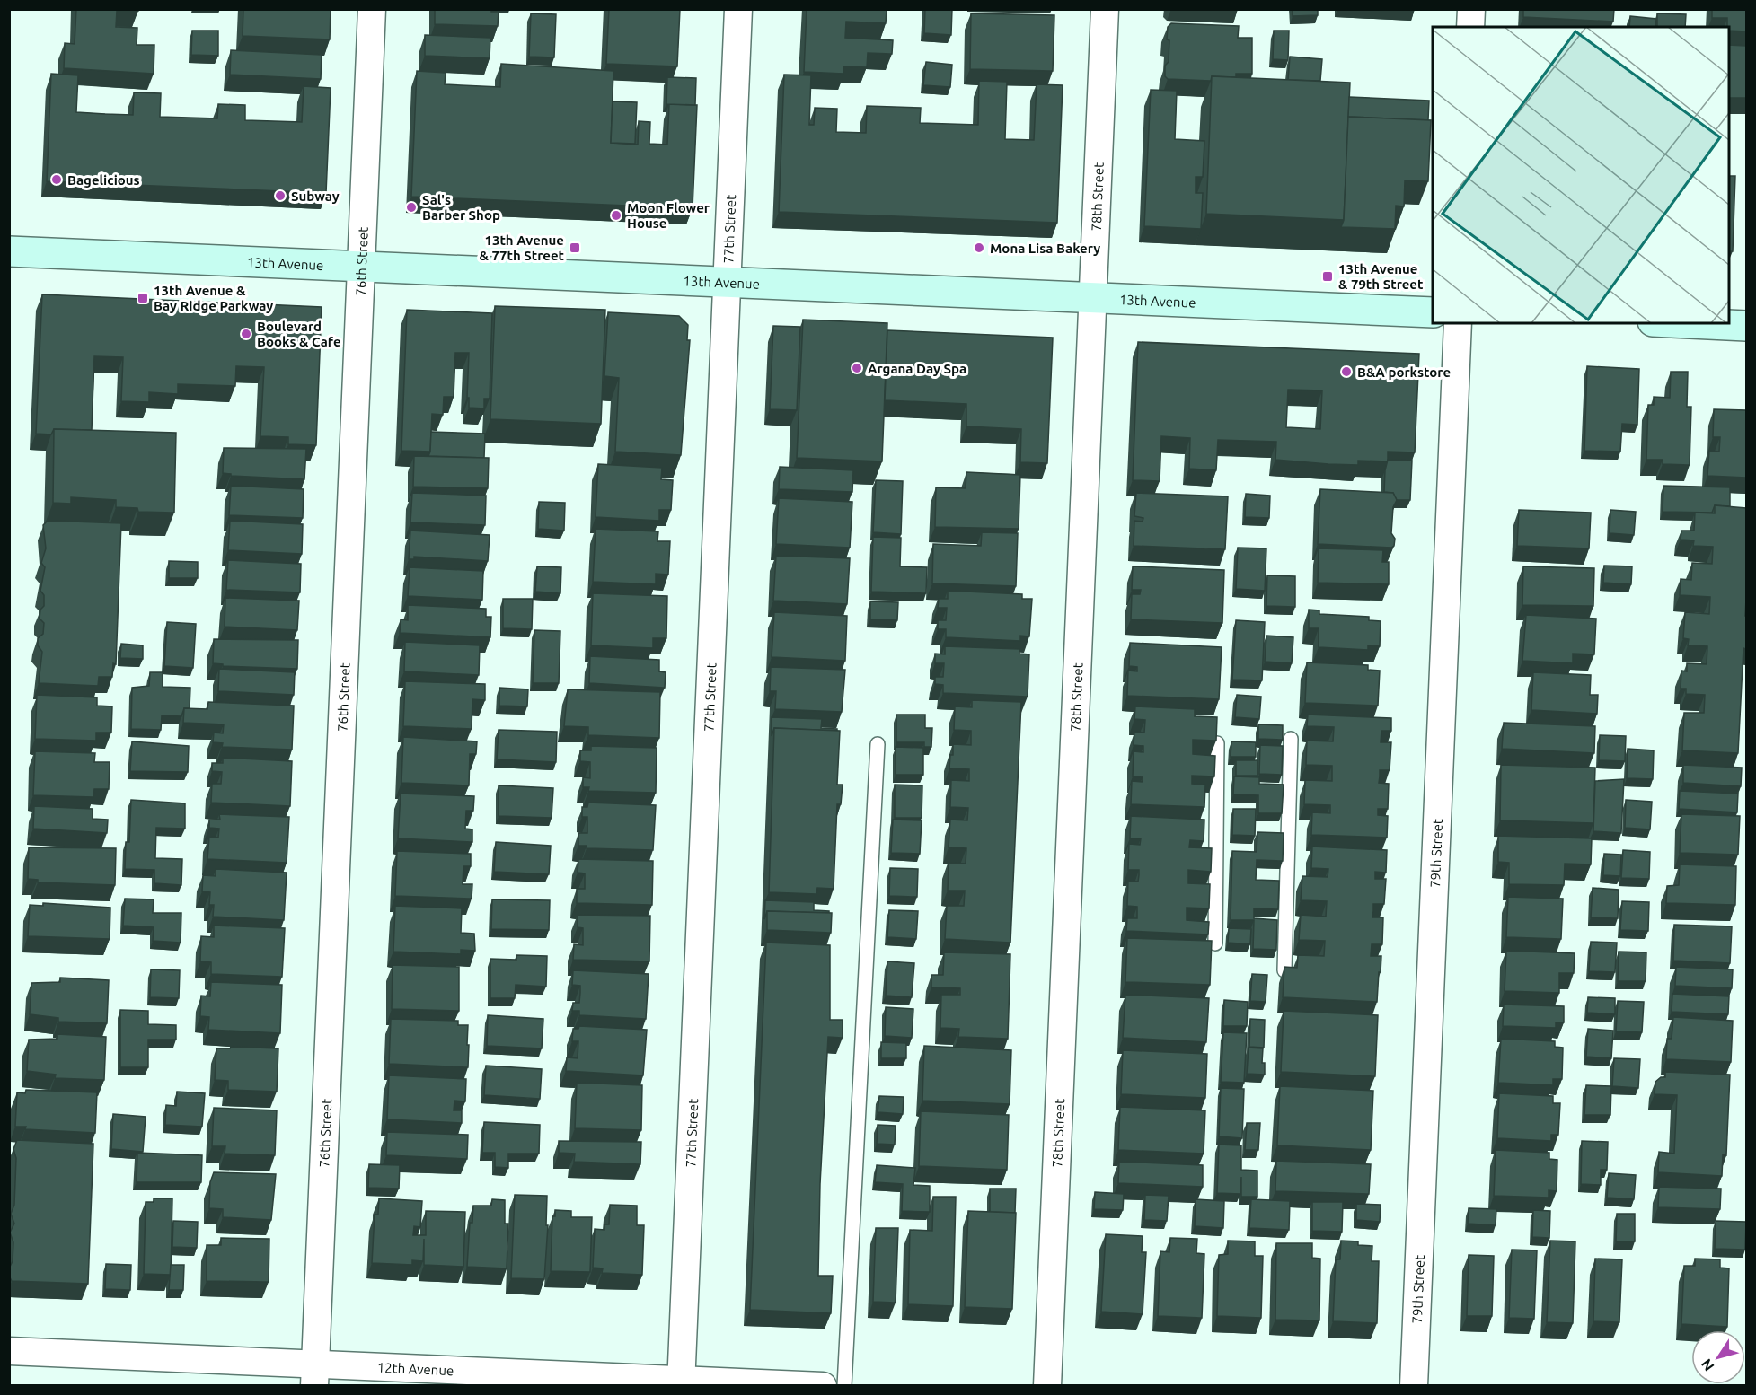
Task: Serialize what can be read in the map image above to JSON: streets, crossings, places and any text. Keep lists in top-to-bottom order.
{
  "streets": {
    "main road": ["13th Avenue"],
    "street": [
      "78th Street",
      "77th Street",
      "76th Street",
      "79th Street",
      "12th Avenue"
    ]
  },
  "crossings": [
    ["78th Street", "13th Avenue"],
    ["77th Street", "13th Avenue"],
    ["77th Street", "12th Avenue"],
    ["76th Street", "13th Avenue"],
    ["76th Street", "12th Avenue"]
  ],
  "places": {
    "other": [
      "Bagelicious",
      "Subway",
      "Sal's Barber Shop",
      "Moon Flower House",
      "Mona Lisa Bakery",
      "Boulevard Books & Cafe",
      "Argana Day Spa",
      "B&A porkstore"
    ],
    "transit": ["13th Avenue & 77th Street", "13th Avenue & 79th Street", "13th Avenue & Bay Ridge Parkway"]
  },
  "north": "bottom left"
}
